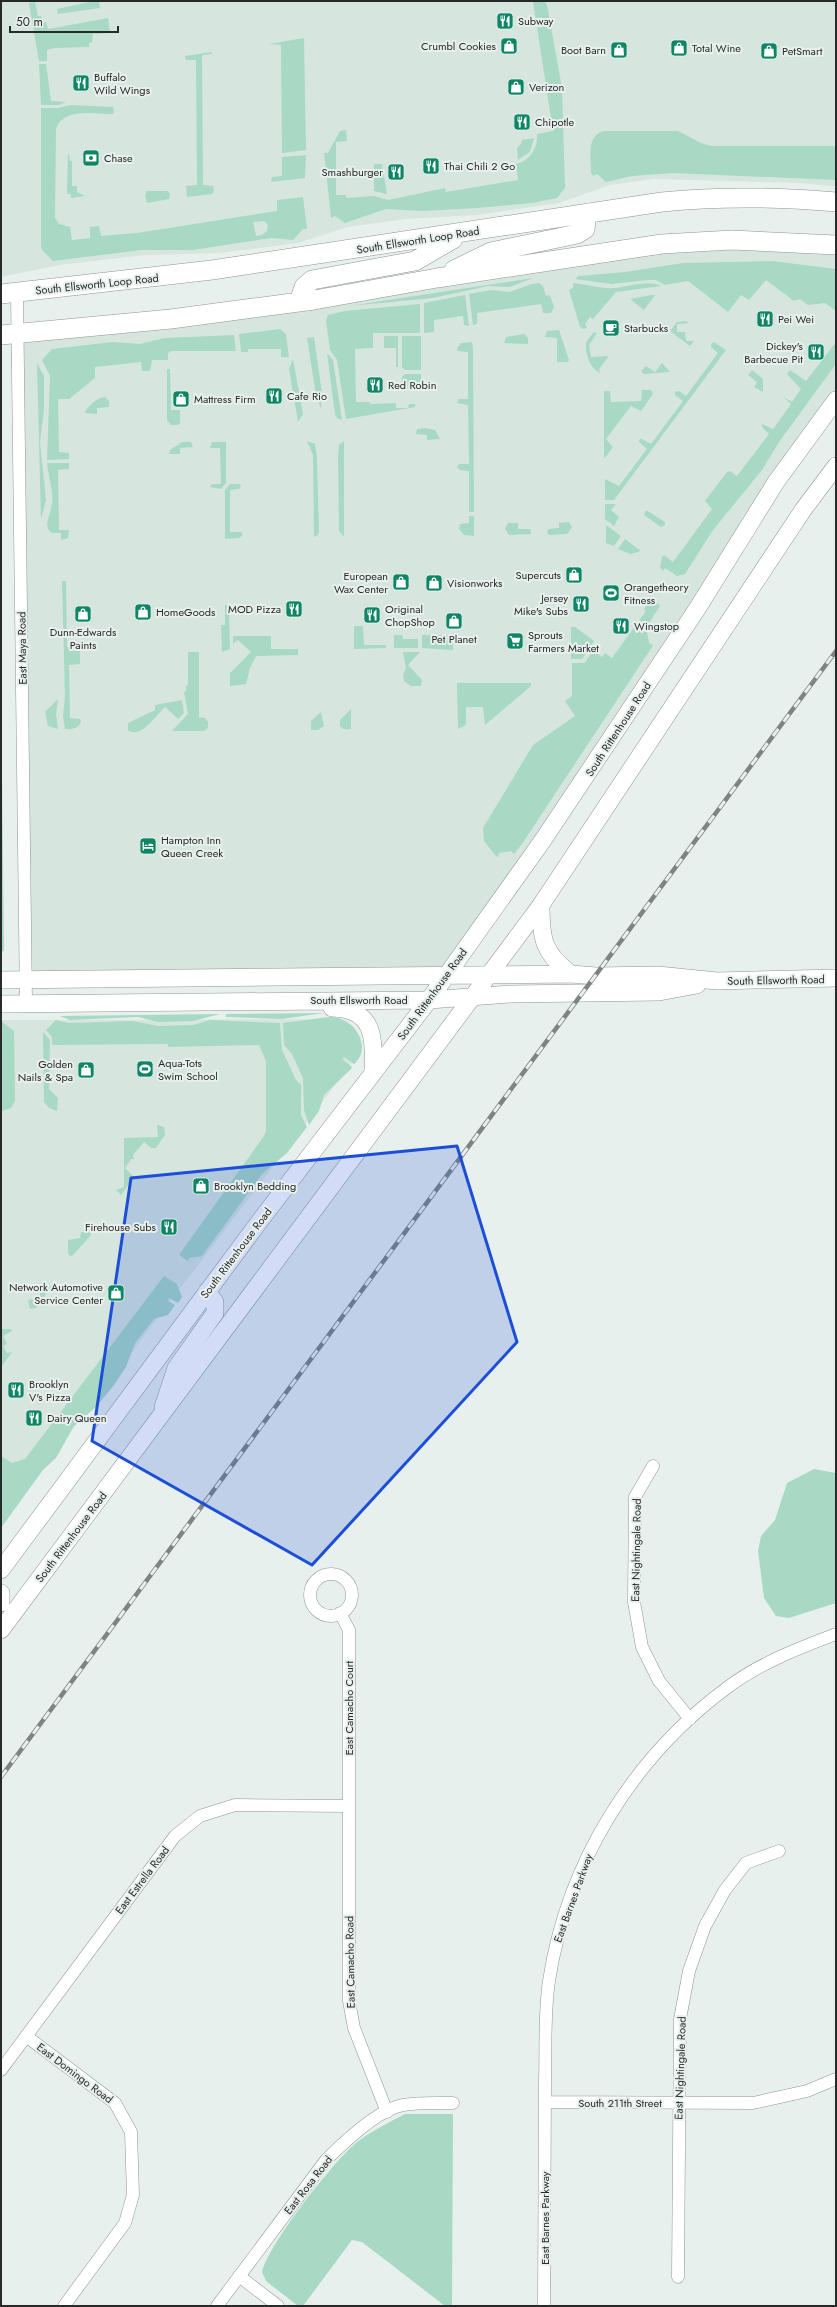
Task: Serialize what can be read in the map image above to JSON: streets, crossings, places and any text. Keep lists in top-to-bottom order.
{
  "streets": {
    "main road": ["South Ellsworth Loop Road", "South Rittenhouse Road", "South Ellsworth Road"],
    "street": [
      "East Maya Road",
      "East Nightingale Road",
      "East Camacho Court",
      "East Estrella Road",
      "East Barnes Parkway",
      "East Camacho Road",
      "East Domingo Road",
      "South 211th Street",
      "East Rosa Road"
    ]
  },
  "crossings": [
    ["South Ellsworth Loop Road", "East Maya Road"],
    ["East Maya Road", "South Ellsworth Road"],
    ["South Rittenhouse Road", "South Ellsworth Road"],
    ["East Nightingale Road", "East Barnes Parkway"],
    ["East Nightingale Road", "South 211th Street"],
    ["East Camacho Court", "East Estrella Road"],
    ["East Camacho Court", "East Camacho Road"],
    ["East Estrella Road", "East Camacho Road"],
    ["East Estrella Road", "East Domingo Road"],
    ["East Barnes Parkway", "South 211th Street"],
    ["East Camacho Road", "East Rosa Road"]
  ],
  "places": {
    "restaurant": [
      "Subway",
      "Buffalo Wild Wings",
      "Chipotle",
      "Thai Chili 2 Go",
      "Smashburger",
      "Pei Wei",
      "Dickey's Barbecue Pit",
      "Red Robin",
      "Cafe Rio",
      "Jersey Mike's Subs",
      "MOD Pizza",
      "Original ChopShop",
      "Wingstop",
      "Firehouse Subs",
      "Brooklyn V's Pizza",
      "Dairy Queen"
    ],
    "shop": [
      "Crumbl Cookies",
      "Total Wine",
      "Boot Barn",
      "PetSmart",
      "Verizon",
      "Mattress Firm",
      "Supercuts",
      "European Wax Center",
      "Visionworks",
      "HomeGoods",
      "Dunn-Edwards Paints",
      "Pet Planet",
      "Golden Nails & Spa",
      "Brooklyn Bedding",
      "Network Automotive Service Center"
    ],
    "bank": ["Chase"],
    "cafe": ["Starbucks"],
    "sports": ["Orangetheory Fitness", "Aqua-Tots Swim School"],
    "supermarket": ["Sprouts Farmers Market"],
    "hotel": ["Hampton Inn Queen Creek"]
  },
  "scale_bar": "50 m"
}
